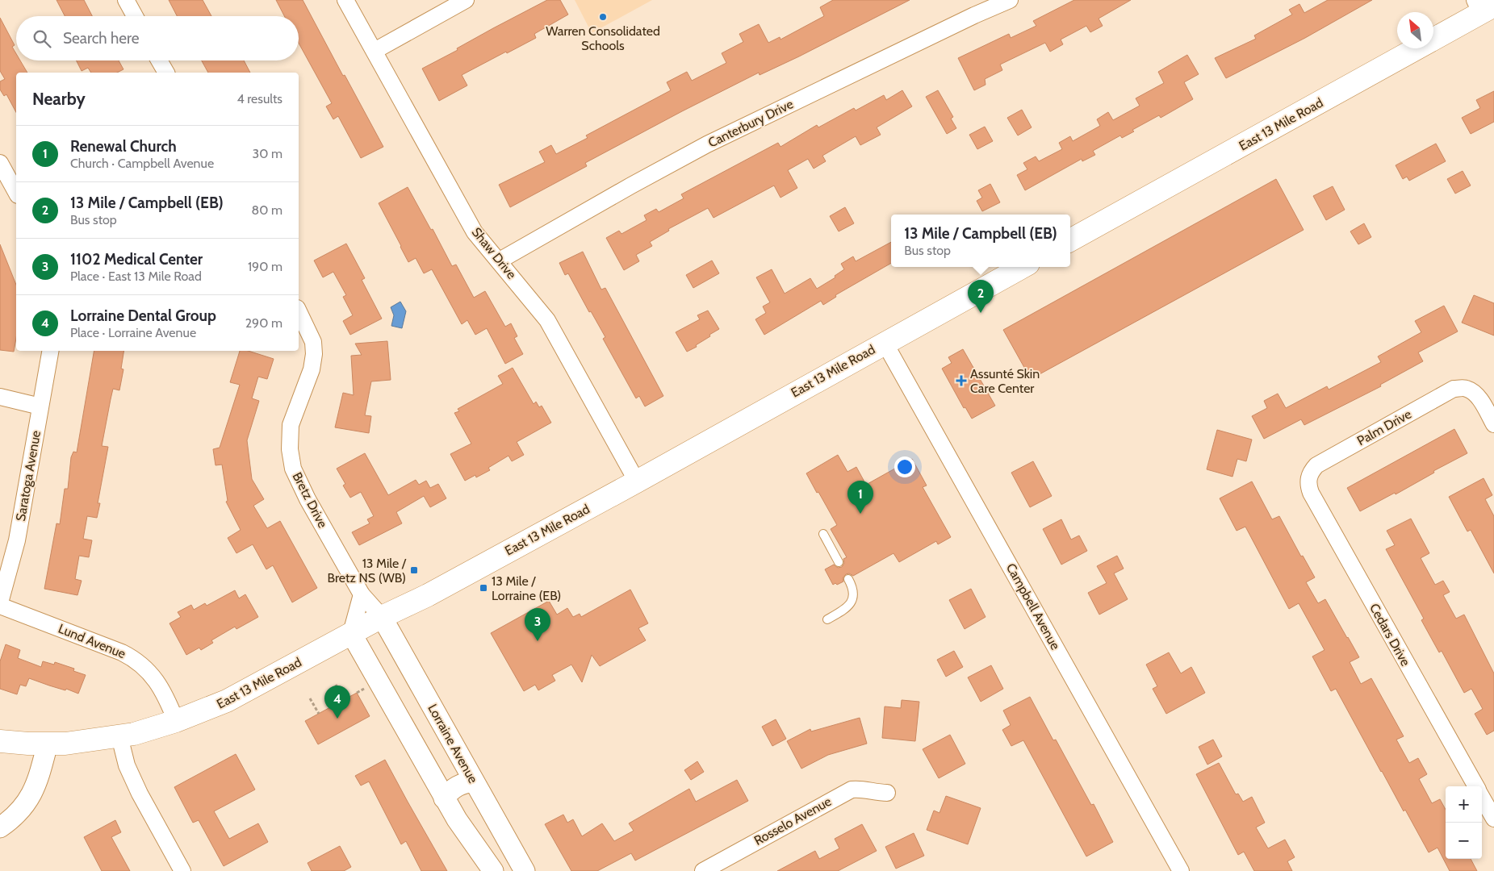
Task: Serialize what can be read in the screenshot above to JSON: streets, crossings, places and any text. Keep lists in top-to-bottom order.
{
  "streets": {
    "main road": ["East 13 Mile Road"],
    "street": [
      "Canterbury Drive",
      "Shaw Drive",
      "Palm Drive",
      "Saratoga Avenue",
      "Bretz Drive",
      "Campbell Avenue",
      "Cedars Drive",
      "Lund Avenue",
      "Lorraine Avenue",
      "Rosselo Avenue"
    ]
  },
  "crossings": [
    ["Canterbury Drive", "Shaw Drive"],
    ["East 13 Mile Road", "Shaw Drive"],
    ["East 13 Mile Road", "Bretz Drive"],
    ["East 13 Mile Road", "Campbell Avenue"],
    ["East 13 Mile Road", "Lund Avenue"],
    ["East 13 Mile Road", "Lorraine Avenue"],
    ["Palm Drive", "Cedars Drive"],
    ["Bretz Drive", "Lorraine Avenue"]
  ],
  "places": {
    "other": ["Warren Consolidated Schools"],
    "health": ["Assunté Skin Care Center"],
    "transit": ["13 Mile / Bretz NS (WB)", "13 Mile / Lorraine (EB)"]
  },
  "north": "top left",
  "page": {
    "search": "Search here",
    "heading": ["Nearby", "4 results"],
    "list": [
      {
        "mark": "1",
        "name": "Renewal Church",
        "note": "Church · Campbell Avenue",
        "value": "30 m"
      },
      {
        "mark": "2",
        "name": "13 Mile / Campbell (EB)",
        "note": "Bus stop",
        "value": "80 m"
      },
      {
        "mark": "3",
        "name": "1102 Medical Center",
        "note": "Place · East 13 Mile Road",
        "value": "190 m"
      },
      {
        "mark": "4",
        "name": "Lorraine Dental Group",
        "note": "Place · Lorraine Avenue",
        "value": "290 m"
      }
    ],
    "popup": ["13 Mile / Campbell (EB)", "Bus stop"],
    "pins": [
      "2",
      "1",
      "3",
      "4"
    ],
    "map_buttons": ["+", "−"]
  }
}
